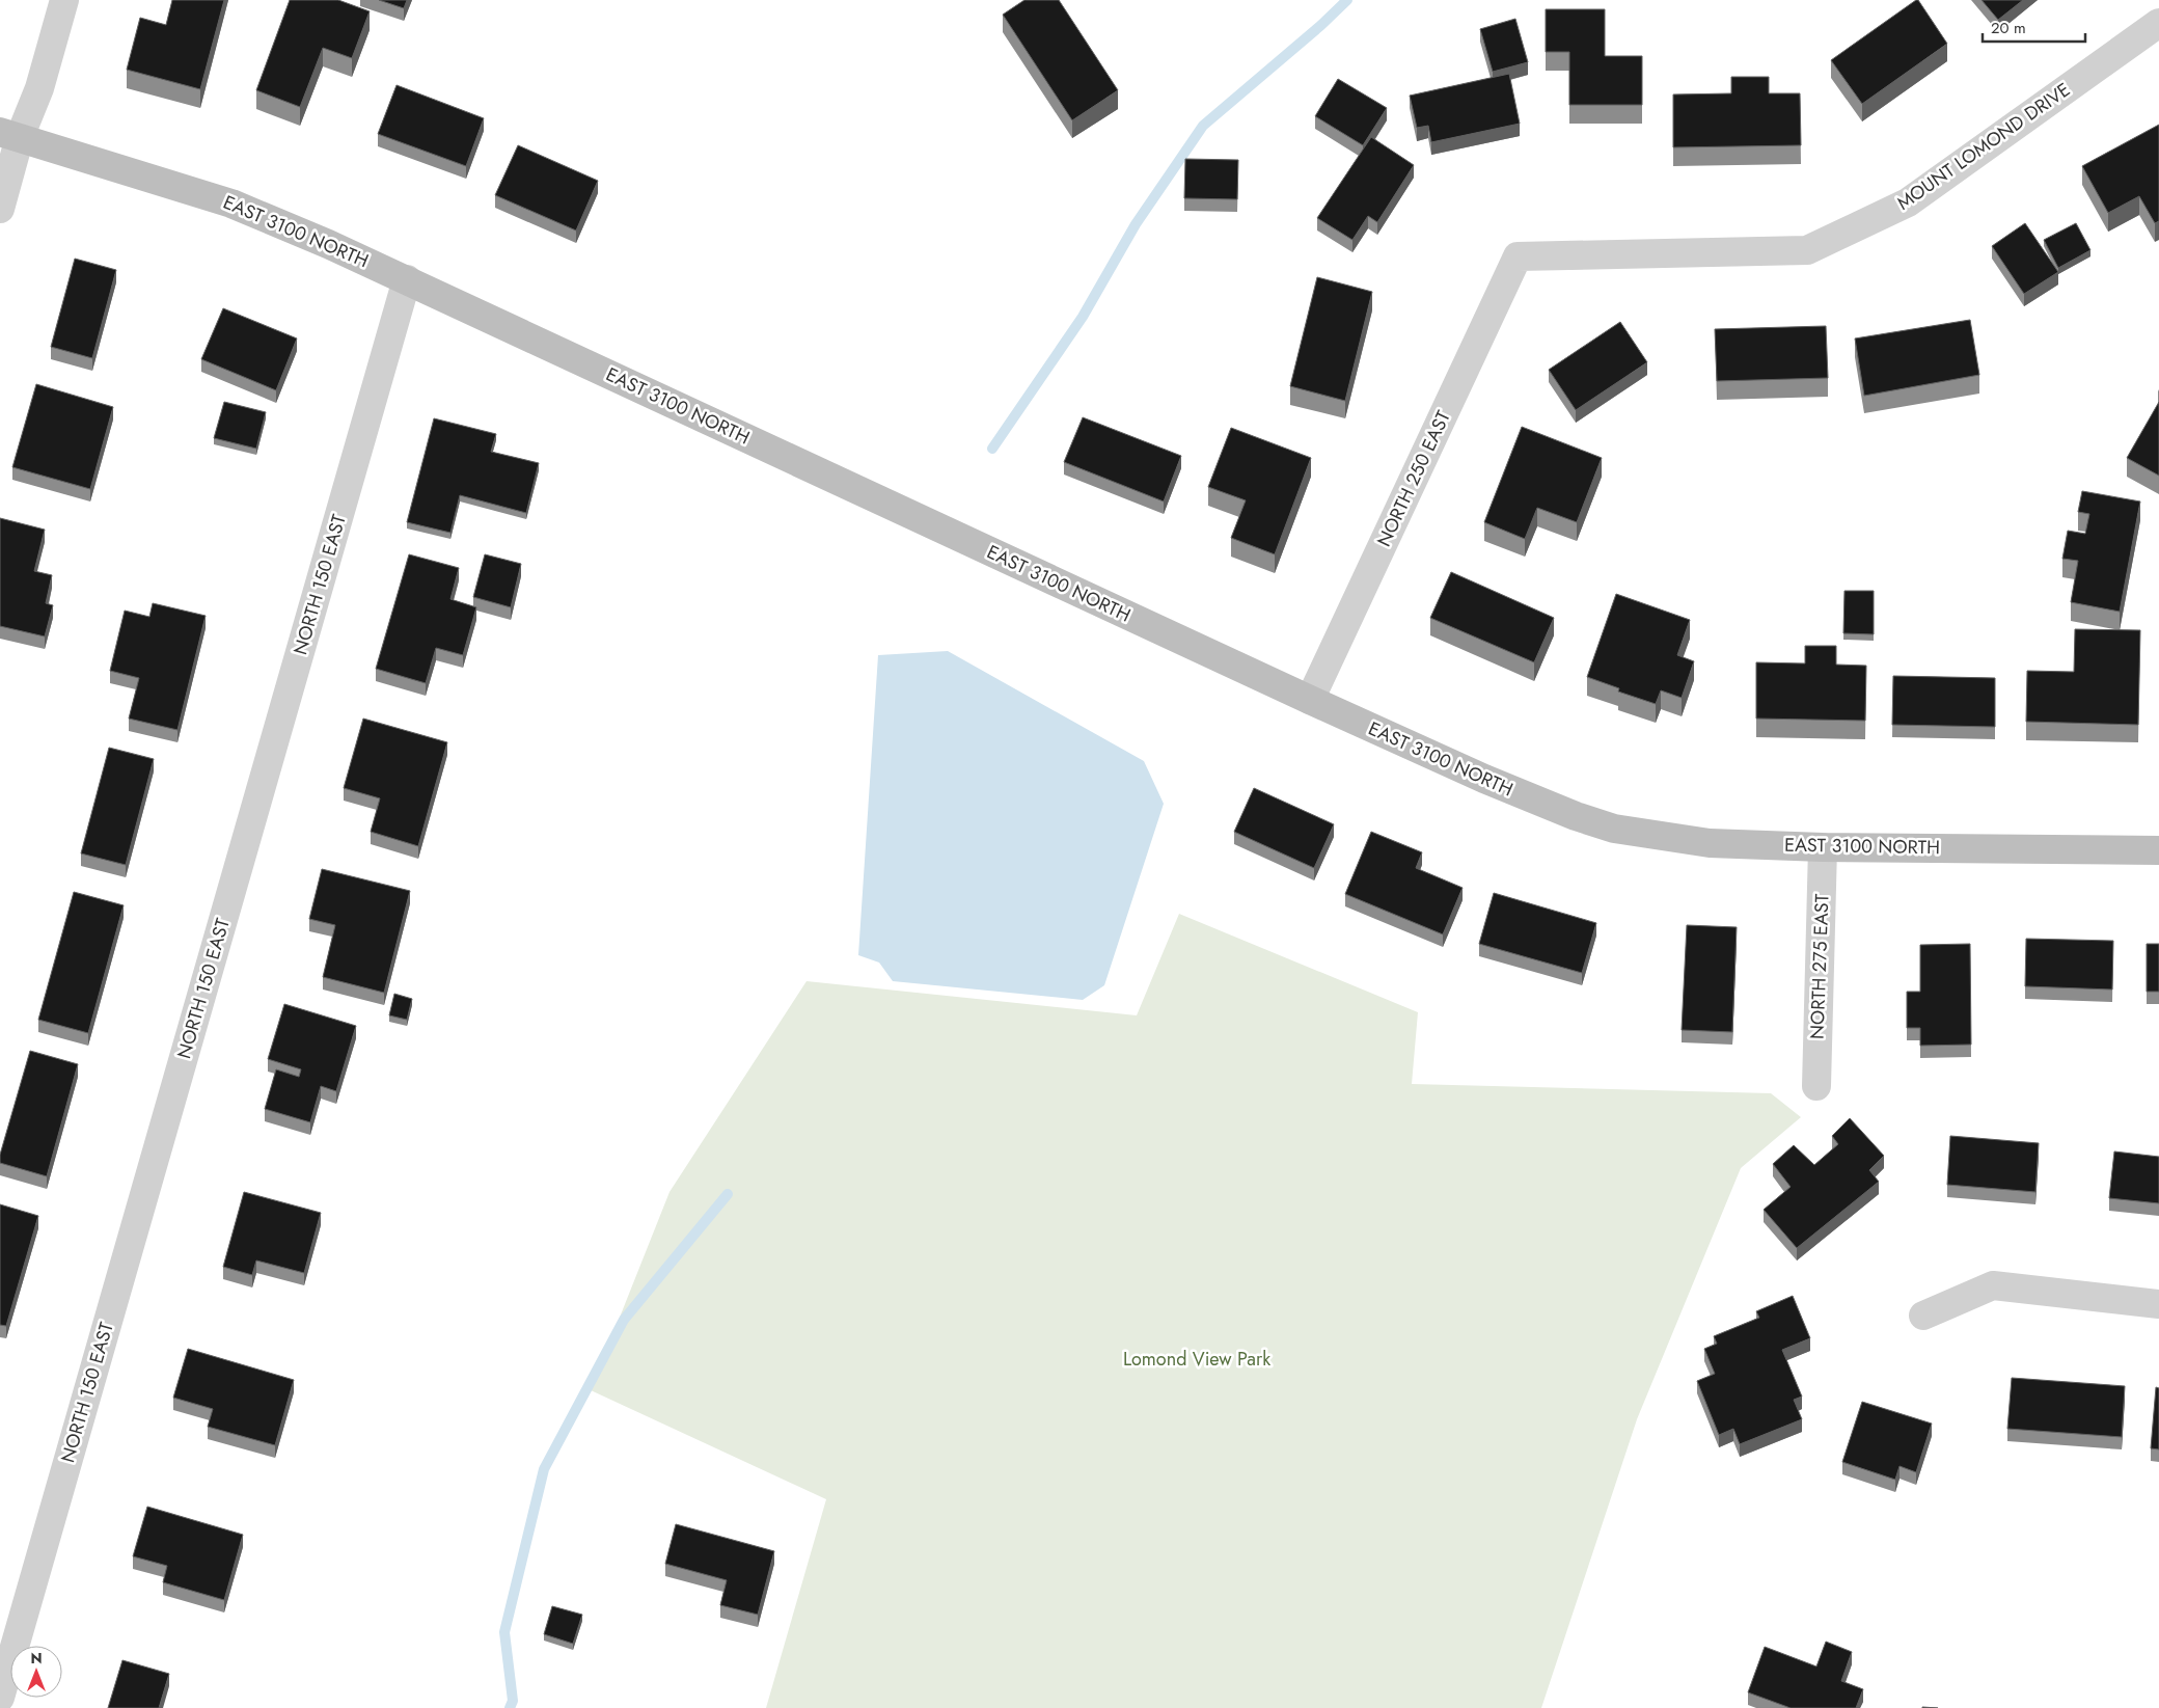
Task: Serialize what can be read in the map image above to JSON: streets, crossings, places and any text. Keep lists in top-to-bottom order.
{
  "streets": {
    "street": [
      "MOUNT LOMOND DRIVE",
      "EAST 3100 NORTH",
      "NORTH 250 EAST",
      "NORTH 150 EAST",
      "NORTH 275 EAST"
    ]
  },
  "crossings": [
    ["MOUNT LOMOND DRIVE", "NORTH 250 EAST"],
    ["EAST 3100 NORTH", "NORTH 250 EAST"],
    ["EAST 3100 NORTH", "NORTH 150 EAST"],
    ["EAST 3100 NORTH", "NORTH 275 EAST"]
  ],
  "parks": ["Lomond View Park"],
  "scale_bar": "20 m",
  "north": "top"
}
